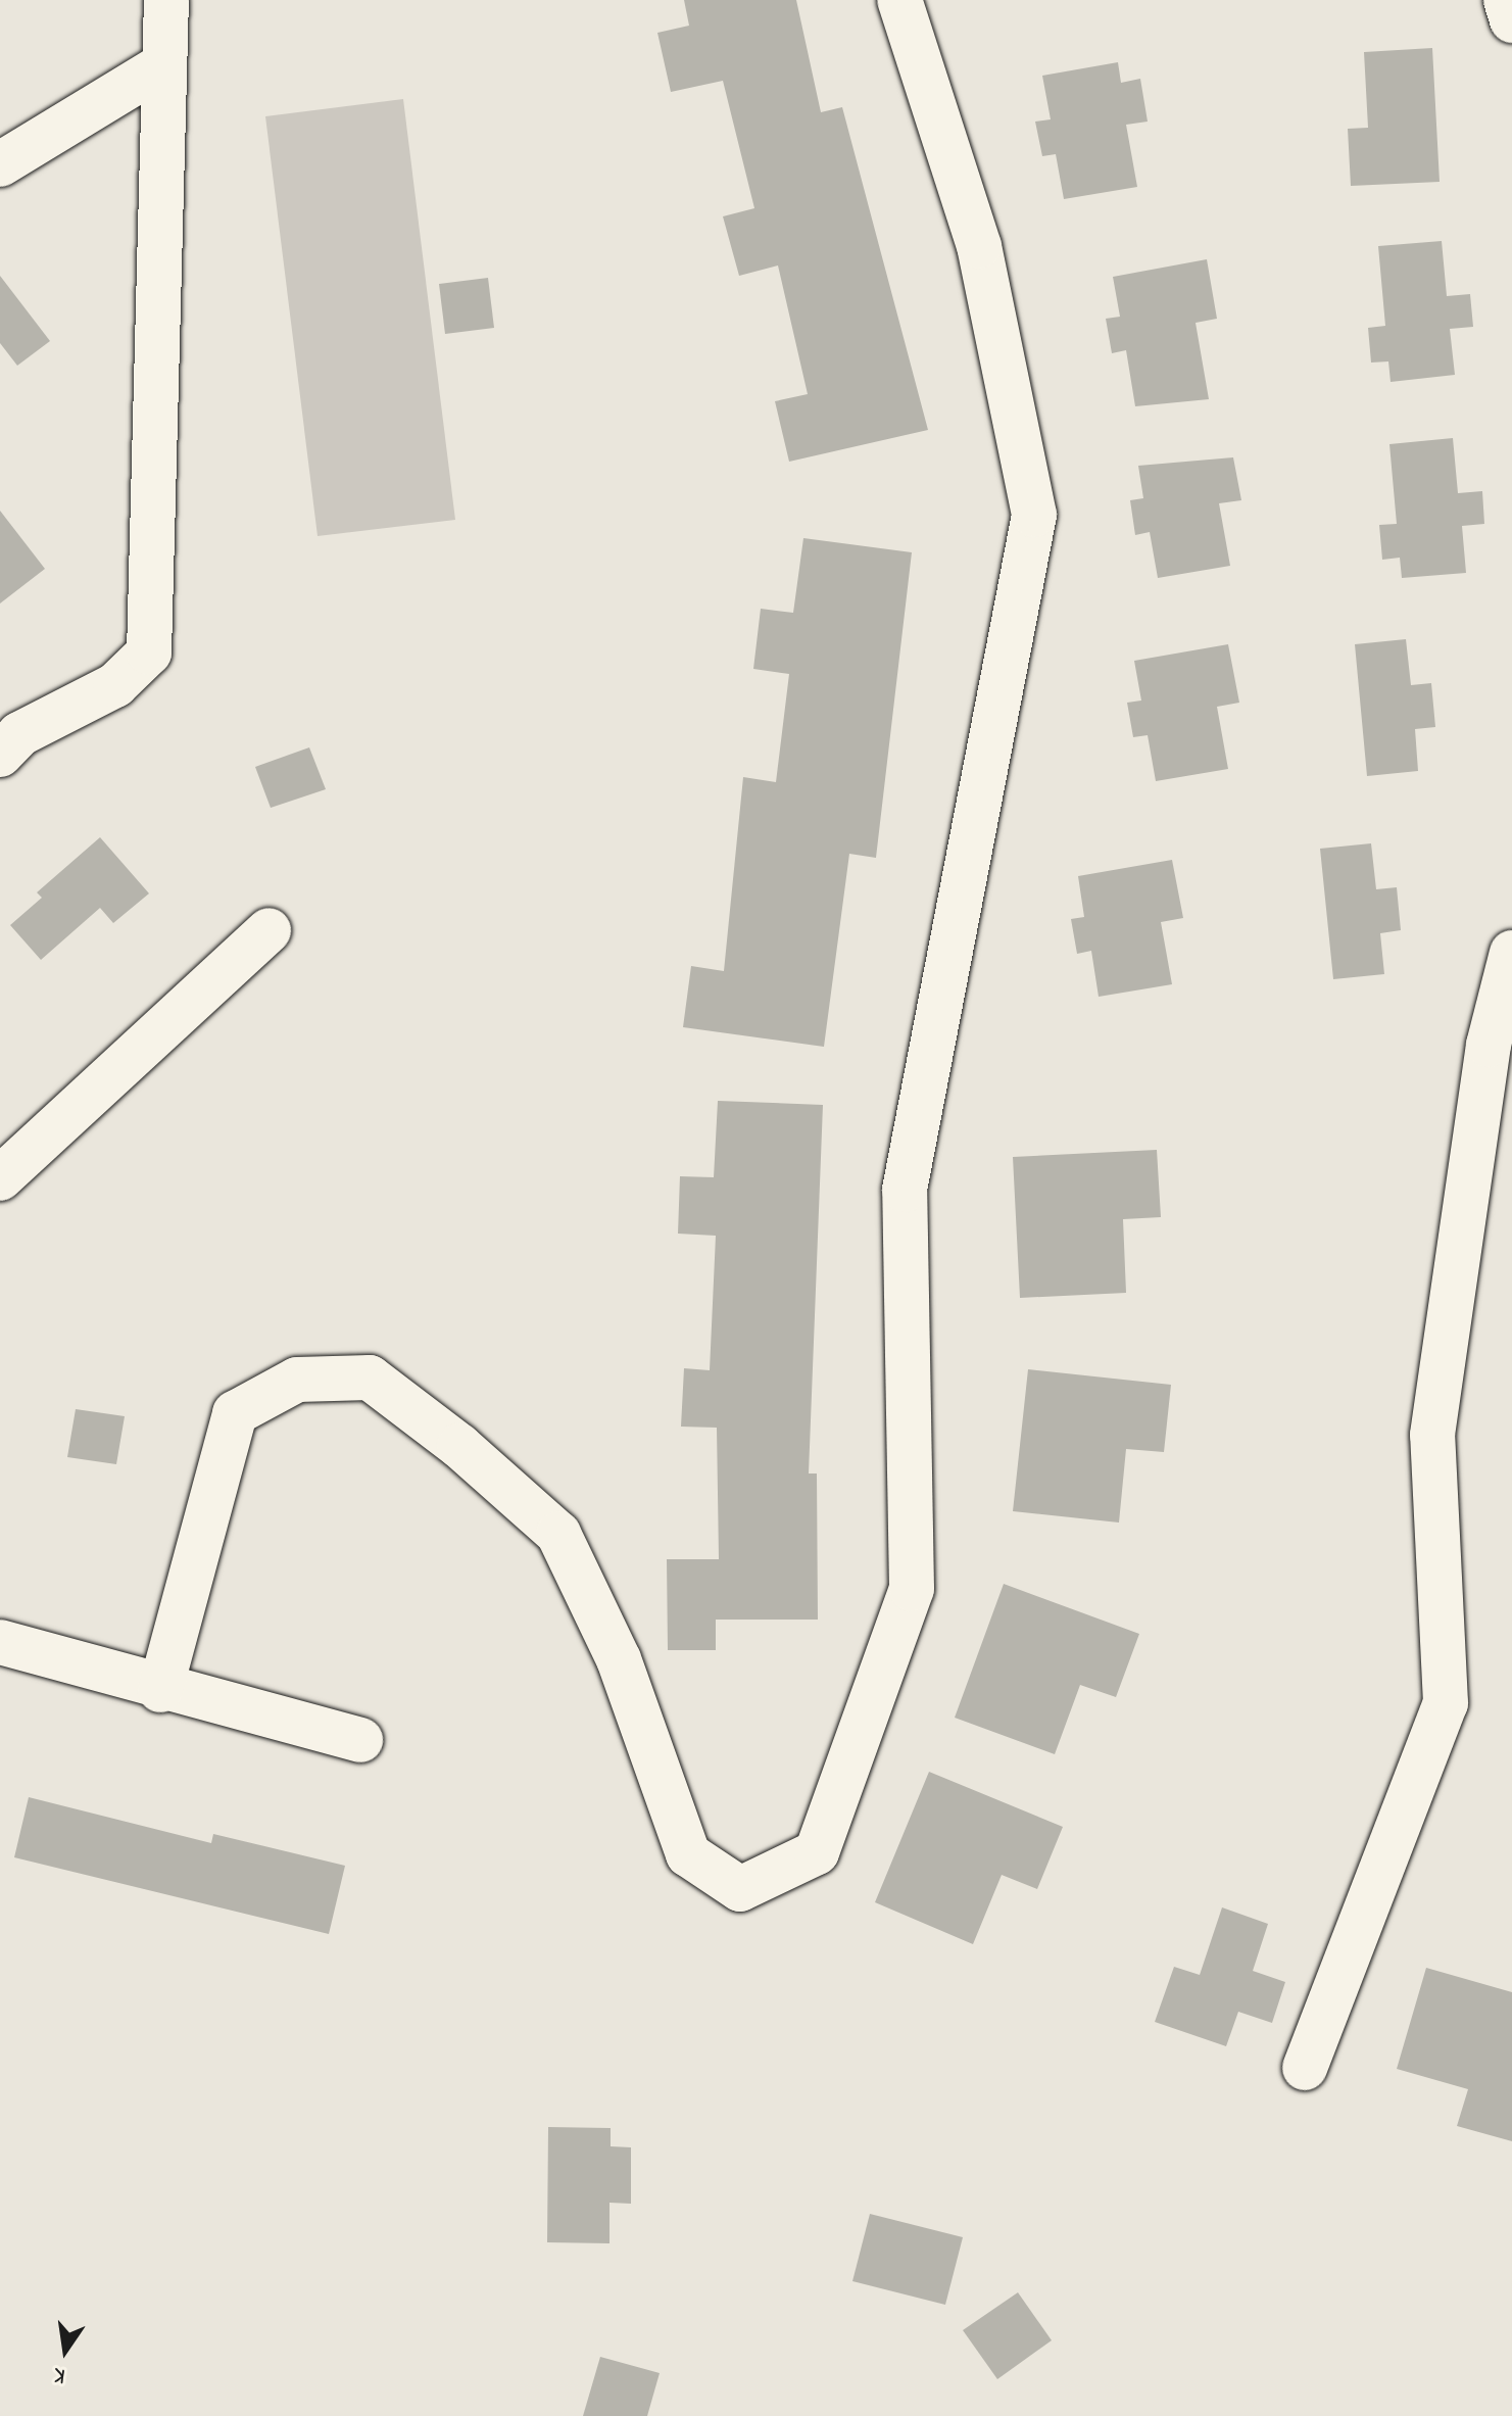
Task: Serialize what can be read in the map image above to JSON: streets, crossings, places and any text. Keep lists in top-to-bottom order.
{
  "north": "bottom"
}
